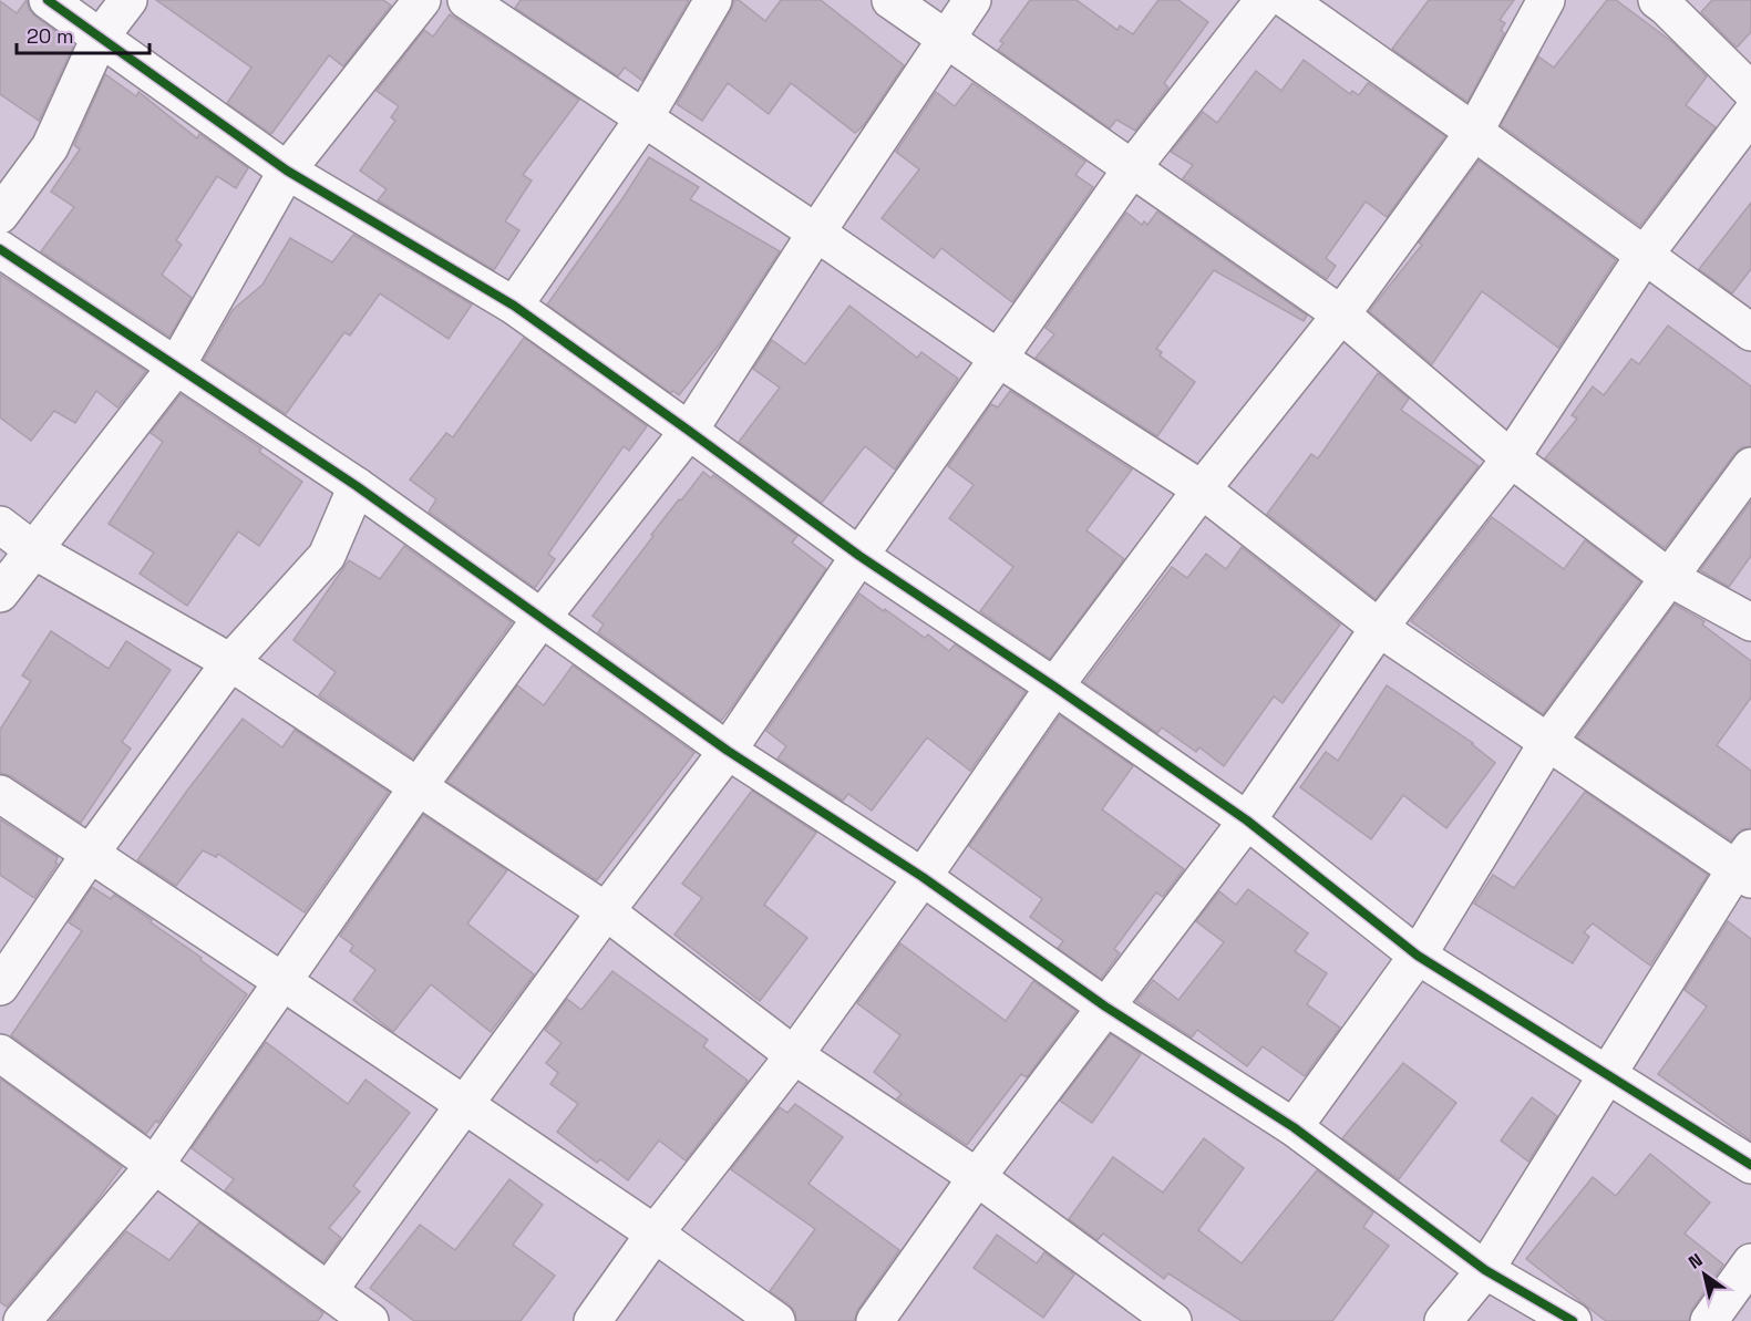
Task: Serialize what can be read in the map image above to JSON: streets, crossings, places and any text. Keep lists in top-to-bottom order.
{
  "scale_bar": "20 m",
  "north": "top left"
}
